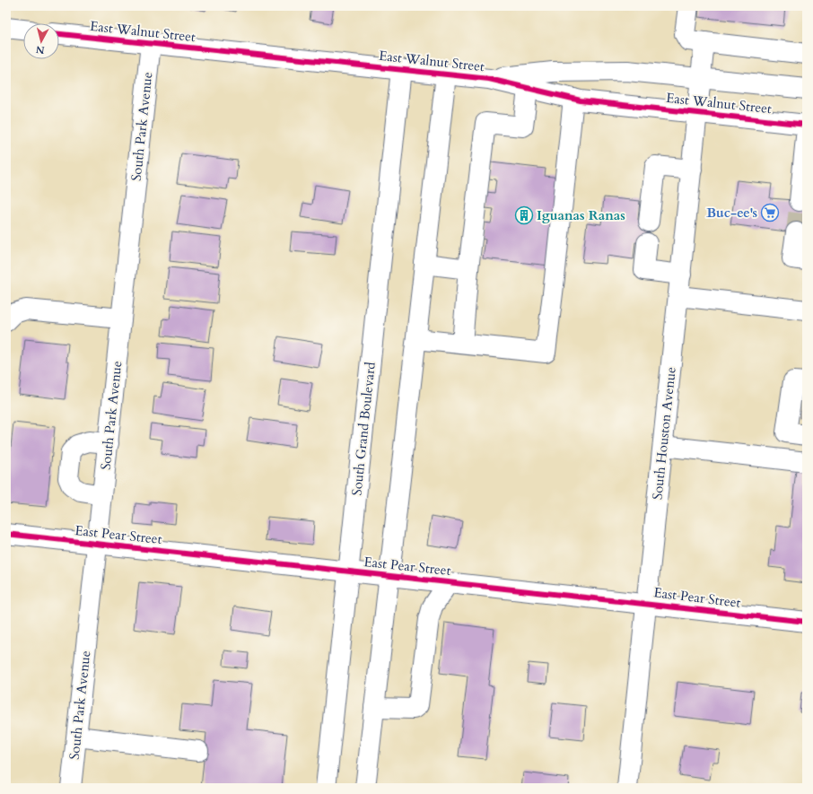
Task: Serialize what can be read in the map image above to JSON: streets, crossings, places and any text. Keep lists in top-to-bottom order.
{
  "streets": {
    "street": [
      "East Walnut Street",
      "South Park Avenue",
      "South Grand Boulevard",
      "South Houston Avenue",
      "East Pear Street"
    ]
  },
  "crossings": [
    ["East Walnut Street", "South Park Avenue"],
    ["East Walnut Street", "South Grand Boulevard"],
    ["East Walnut Street", "South Houston Avenue"],
    ["South Park Avenue", "East Pear Street"],
    ["South Grand Boulevard", "East Pear Street"],
    ["South Houston Avenue", "East Pear Street"]
  ],
  "places": {
    "supermarket": ["Buc-ee's"],
    "building": ["Iguanas Ranas"]
  },
  "north": "bottom"
}
